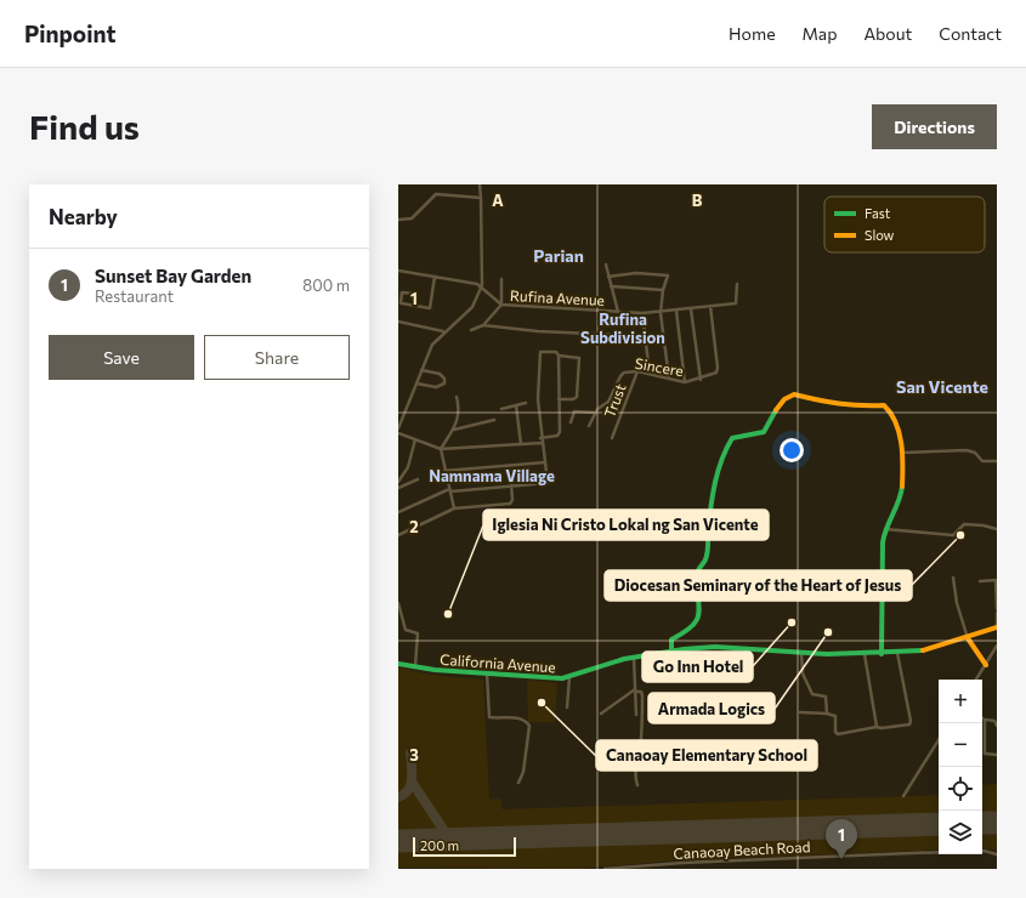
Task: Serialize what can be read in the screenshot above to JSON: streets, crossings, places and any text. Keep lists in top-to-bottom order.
{
  "streets": {
    "street": [
      "Rufina Avenue",
      "Sincere",
      "Trust",
      "California Avenue",
      "Canaoay Beach Road"
    ]
  },
  "crossings": [
    ["Rufina Avenue", "Sincere"],
    ["Sincere", "Trust"]
  ],
  "districts": [
    "Parian",
    "Rufina Subdivision",
    "San Vicente",
    "Namnama Village"
  ],
  "places": [
    "Diocesan Seminary of the Heart of Jesus",
    "Iglesia Ni Cristo Lokal ng San Vicente",
    "Go Inn Hotel",
    "Armada Logics",
    "Canaoay Elementary School"
  ],
  "legend": ["Fast", "Slow"],
  "scale_bar": "200 m",
  "page": {
    "header": "Pinpoint",
    "nav": [
      "Home",
      "Map",
      "About",
      "Contact"
    ],
    "buttons": [
      "Directions",
      ["Save", "Share"]
    ],
    "title": "Find us",
    "heading": "Nearby",
    "list": [
      {
        "mark": "1",
        "name": "Sunset Bay Garden",
        "note": "Restaurant",
        "value": "800 m"
      }
    ],
    "map_buttons": ["+", "−"],
    "pins": "1",
    "scale": "200 m"
  },
  "grid": {
    "columns": ["A", "B"],
    "rows": ["1", "2", "3"]
  }
}
